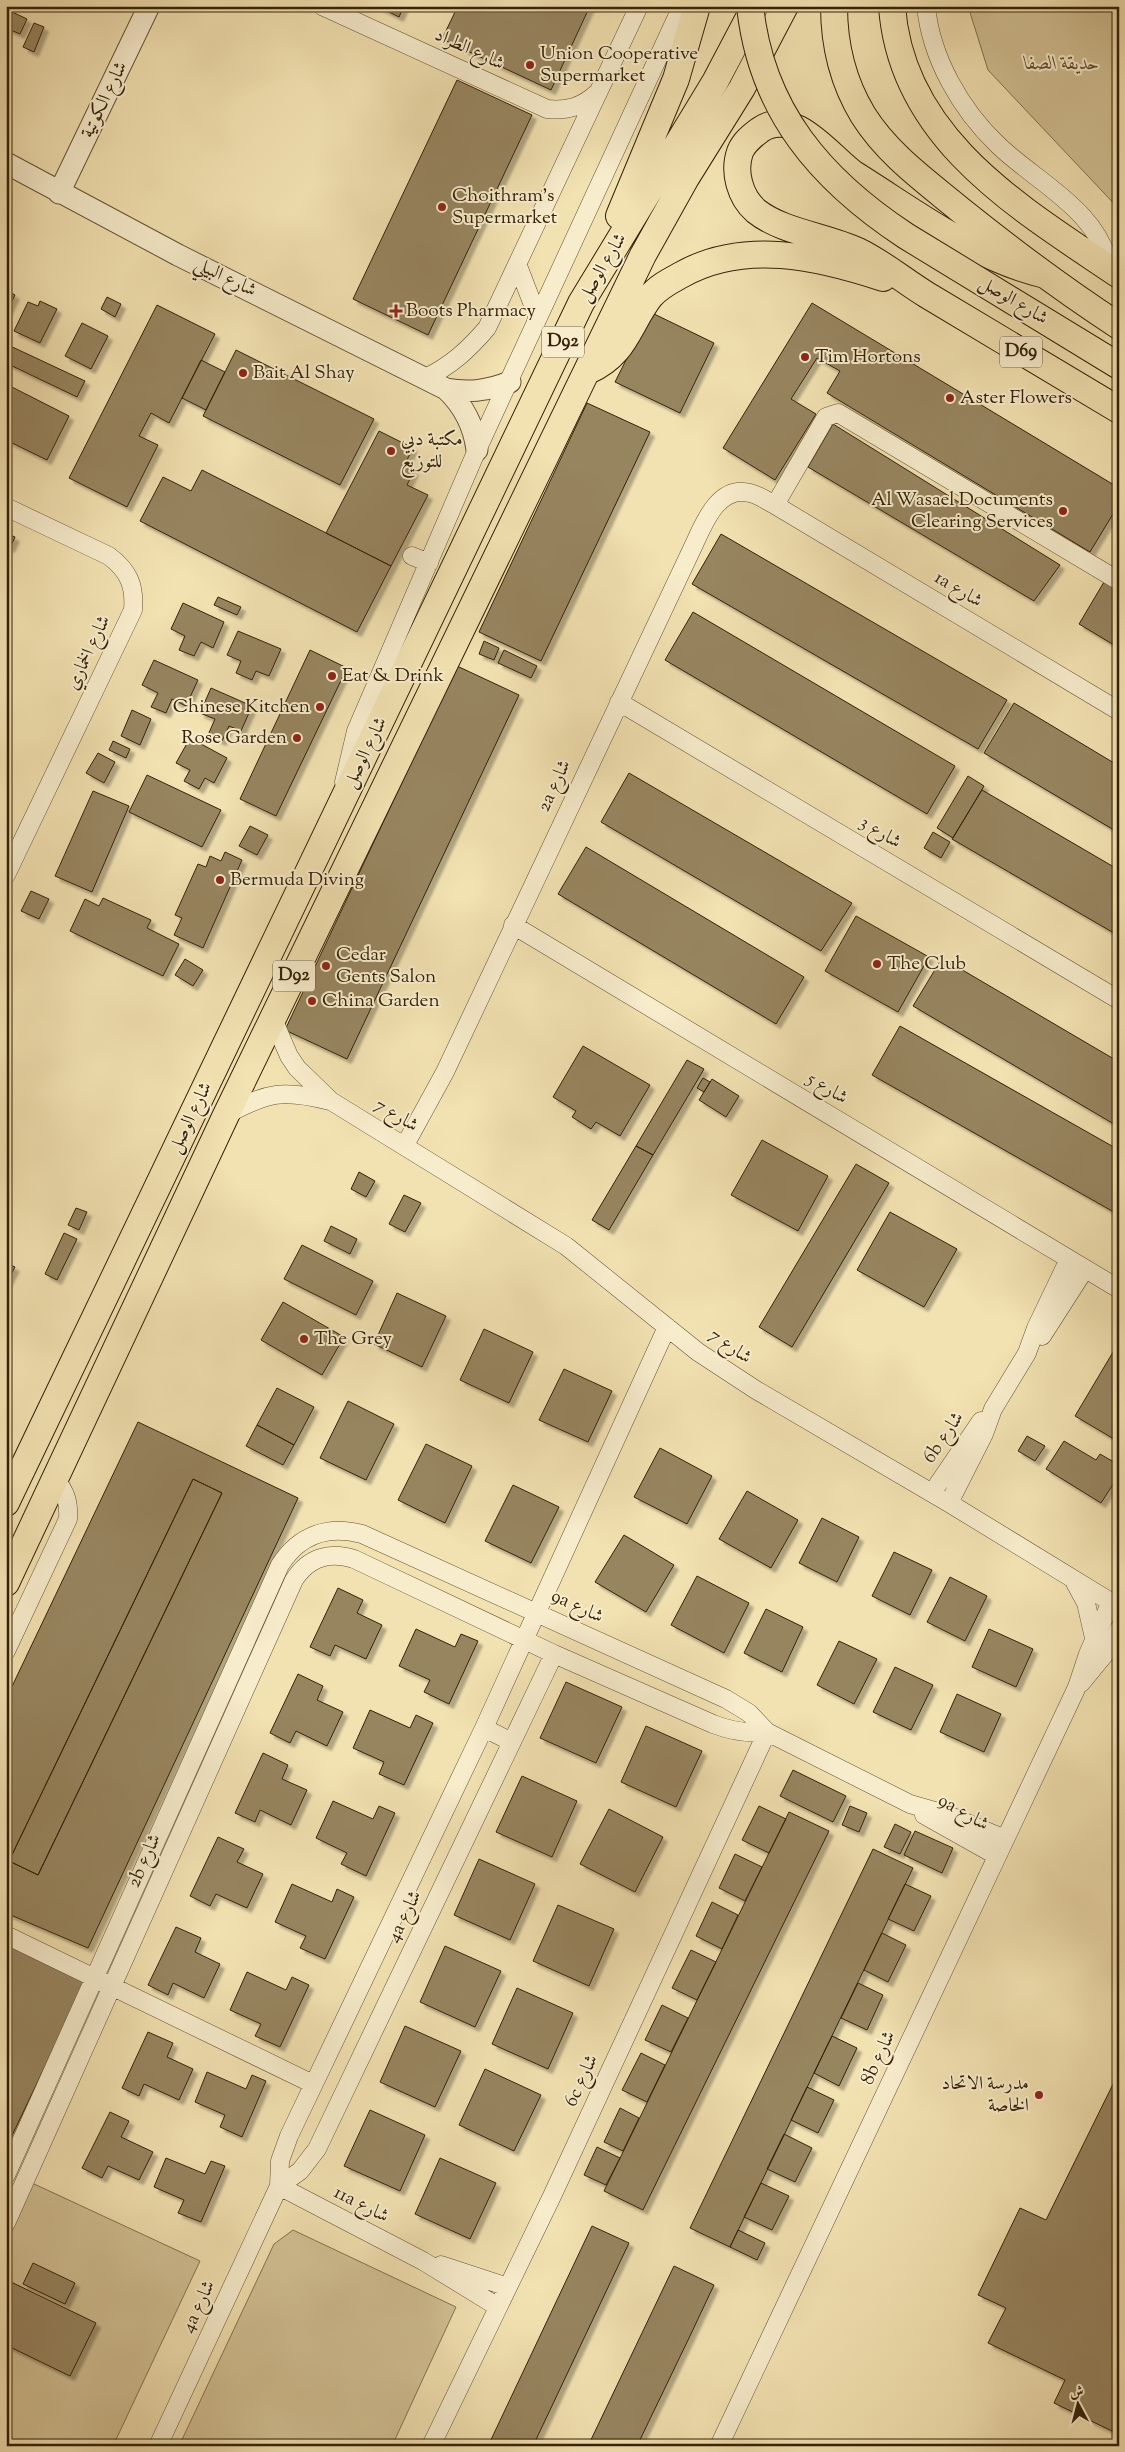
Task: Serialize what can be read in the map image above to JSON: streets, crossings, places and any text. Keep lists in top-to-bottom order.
{
  "streets": {
    "main road": ["شارع الوصل", "D92", "D69"],
    "street": [
      "شارع الطراد",
      "شارع الكوتية",
      "شارع البيلي",
      "1a شارع",
      "شارع الخماري",
      "2a شارع",
      "شارع 3",
      "شارع 5",
      "شارع 7",
      "6b شارع",
      "9a شارع",
      "2b شارع",
      "4a شارع",
      "8b شارع",
      "6c شارع",
      "11a شارع"
    ]
  },
  "crossings": [
    ["شارع الكوتية", "شارع البيلي"],
    ["شارع الوصل", "شارع 7"],
    ["1a شارع", "2a شارع"],
    ["2a شارع", "شارع 3"],
    ["2a شارع", "شارع 5"],
    ["2a شارع", "شارع 7"],
    ["شارع 5", "6b شارع"],
    ["شارع 7", "6b شارع"],
    ["شارع 7", "4a شارع"],
    ["شارع 7", "8b شارع"],
    ["9a شارع", "2b شارع"],
    ["9a شارع", "4a شارع"],
    ["9a شارع", "8b شارع"],
    ["9a شارع", "6c شارع"],
    ["4a شارع", "11a شارع"],
    ["6c شارع", "11a شارع"]
  ],
  "parks": ["حديقة الصفا"],
  "places": {
    "other": [
      "Union Cooperative Supermarket",
      "Choithram's Supermarket",
      "Tim Hortons",
      "Bait Al Shay",
      "Aster Flowers",
      "مكتبة دبي للتوزيع",
      "Al Wasael Documents Clearing Services",
      "Eat & Drink",
      "Chinese Kitchen",
      "Rose Garden",
      "Bermuda Diving",
      "The Club",
      "Cedar Gents Salon",
      "China Garden",
      "The Grey",
      "مدرسة الاتحاد الخاصة"
    ],
    "health": ["Boots Pharmacy"]
  },
  "north": "top"
}
